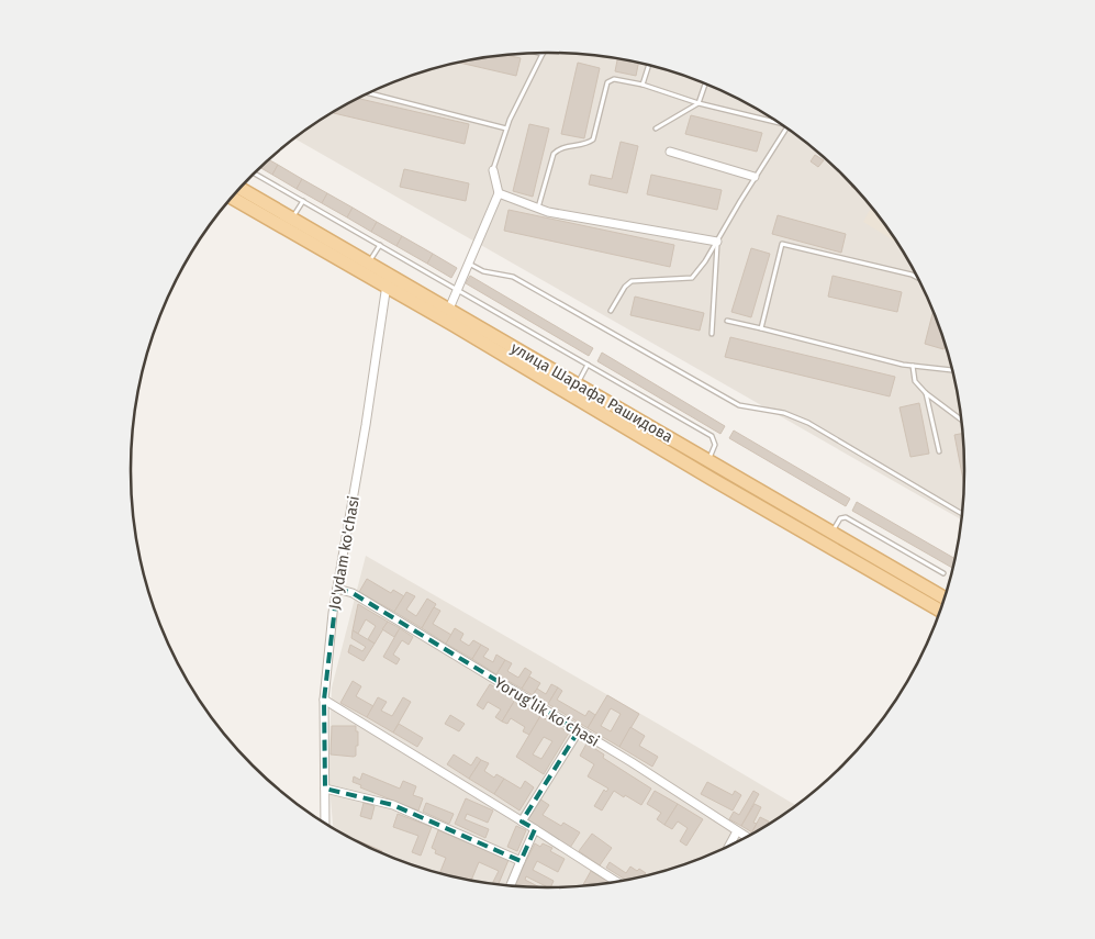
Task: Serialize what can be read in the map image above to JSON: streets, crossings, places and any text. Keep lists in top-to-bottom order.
{
  "streets": {
    "main road": ["улица Шарафа Рашидова"],
    "street": ["Jo'ydam ko'chasi", "Yorugʻlik koʻchasi"]
  },
  "crossings": [
    ["улица Шарафа Рашидова", "Jo'ydam ko'chasi"],
    ["Jo'ydam ko'chasi", "Yorugʻlik koʻchasi"]
  ]
}
